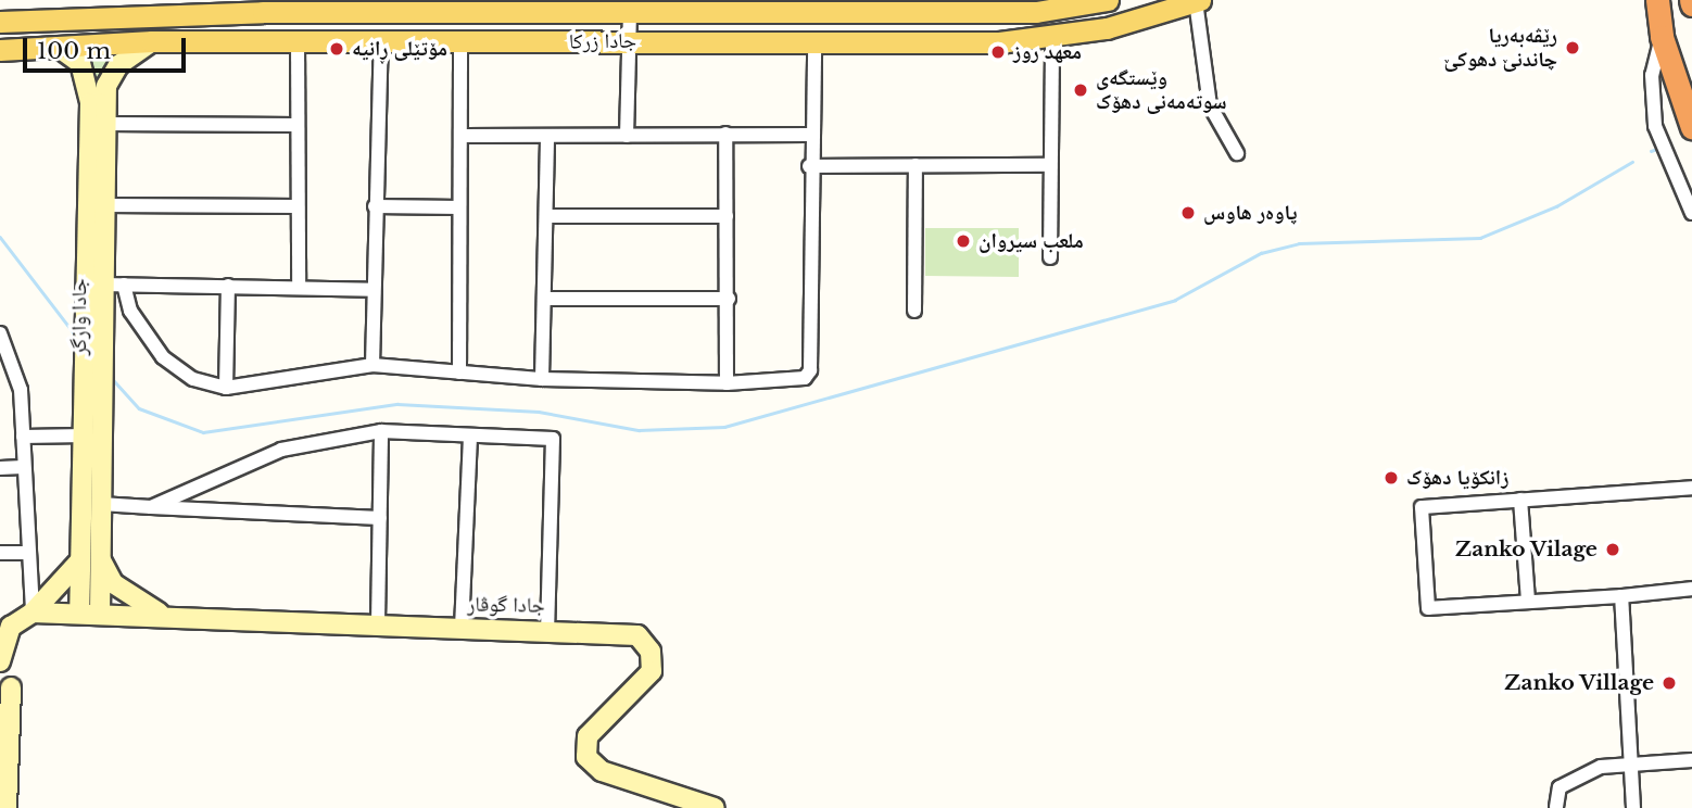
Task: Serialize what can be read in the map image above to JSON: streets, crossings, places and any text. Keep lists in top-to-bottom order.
{
  "streets": {
    "main road": ["جادا زرکا"],
    "street": ["جادا وارگر", "جادا گوڤار"]
  },
  "crossings": [
    ["جادا زرکا", "جادا وارگر"],
    ["جادا وارگر", "جادا گوڤار"]
  ],
  "places": [
    "رێڤەبەریا چاندنێ دهوکێ",
    "مۆتێلی ڕانیە",
    "معهد روز",
    "وێستگەی سوتەمەنی دهۆک",
    "پاوەر هاوس",
    "ملعب سيروان",
    "زانکۆیا دهۆک",
    "Zanko Vilage",
    "Zanko Village"
  ],
  "scale_bar": "100 m"
}
